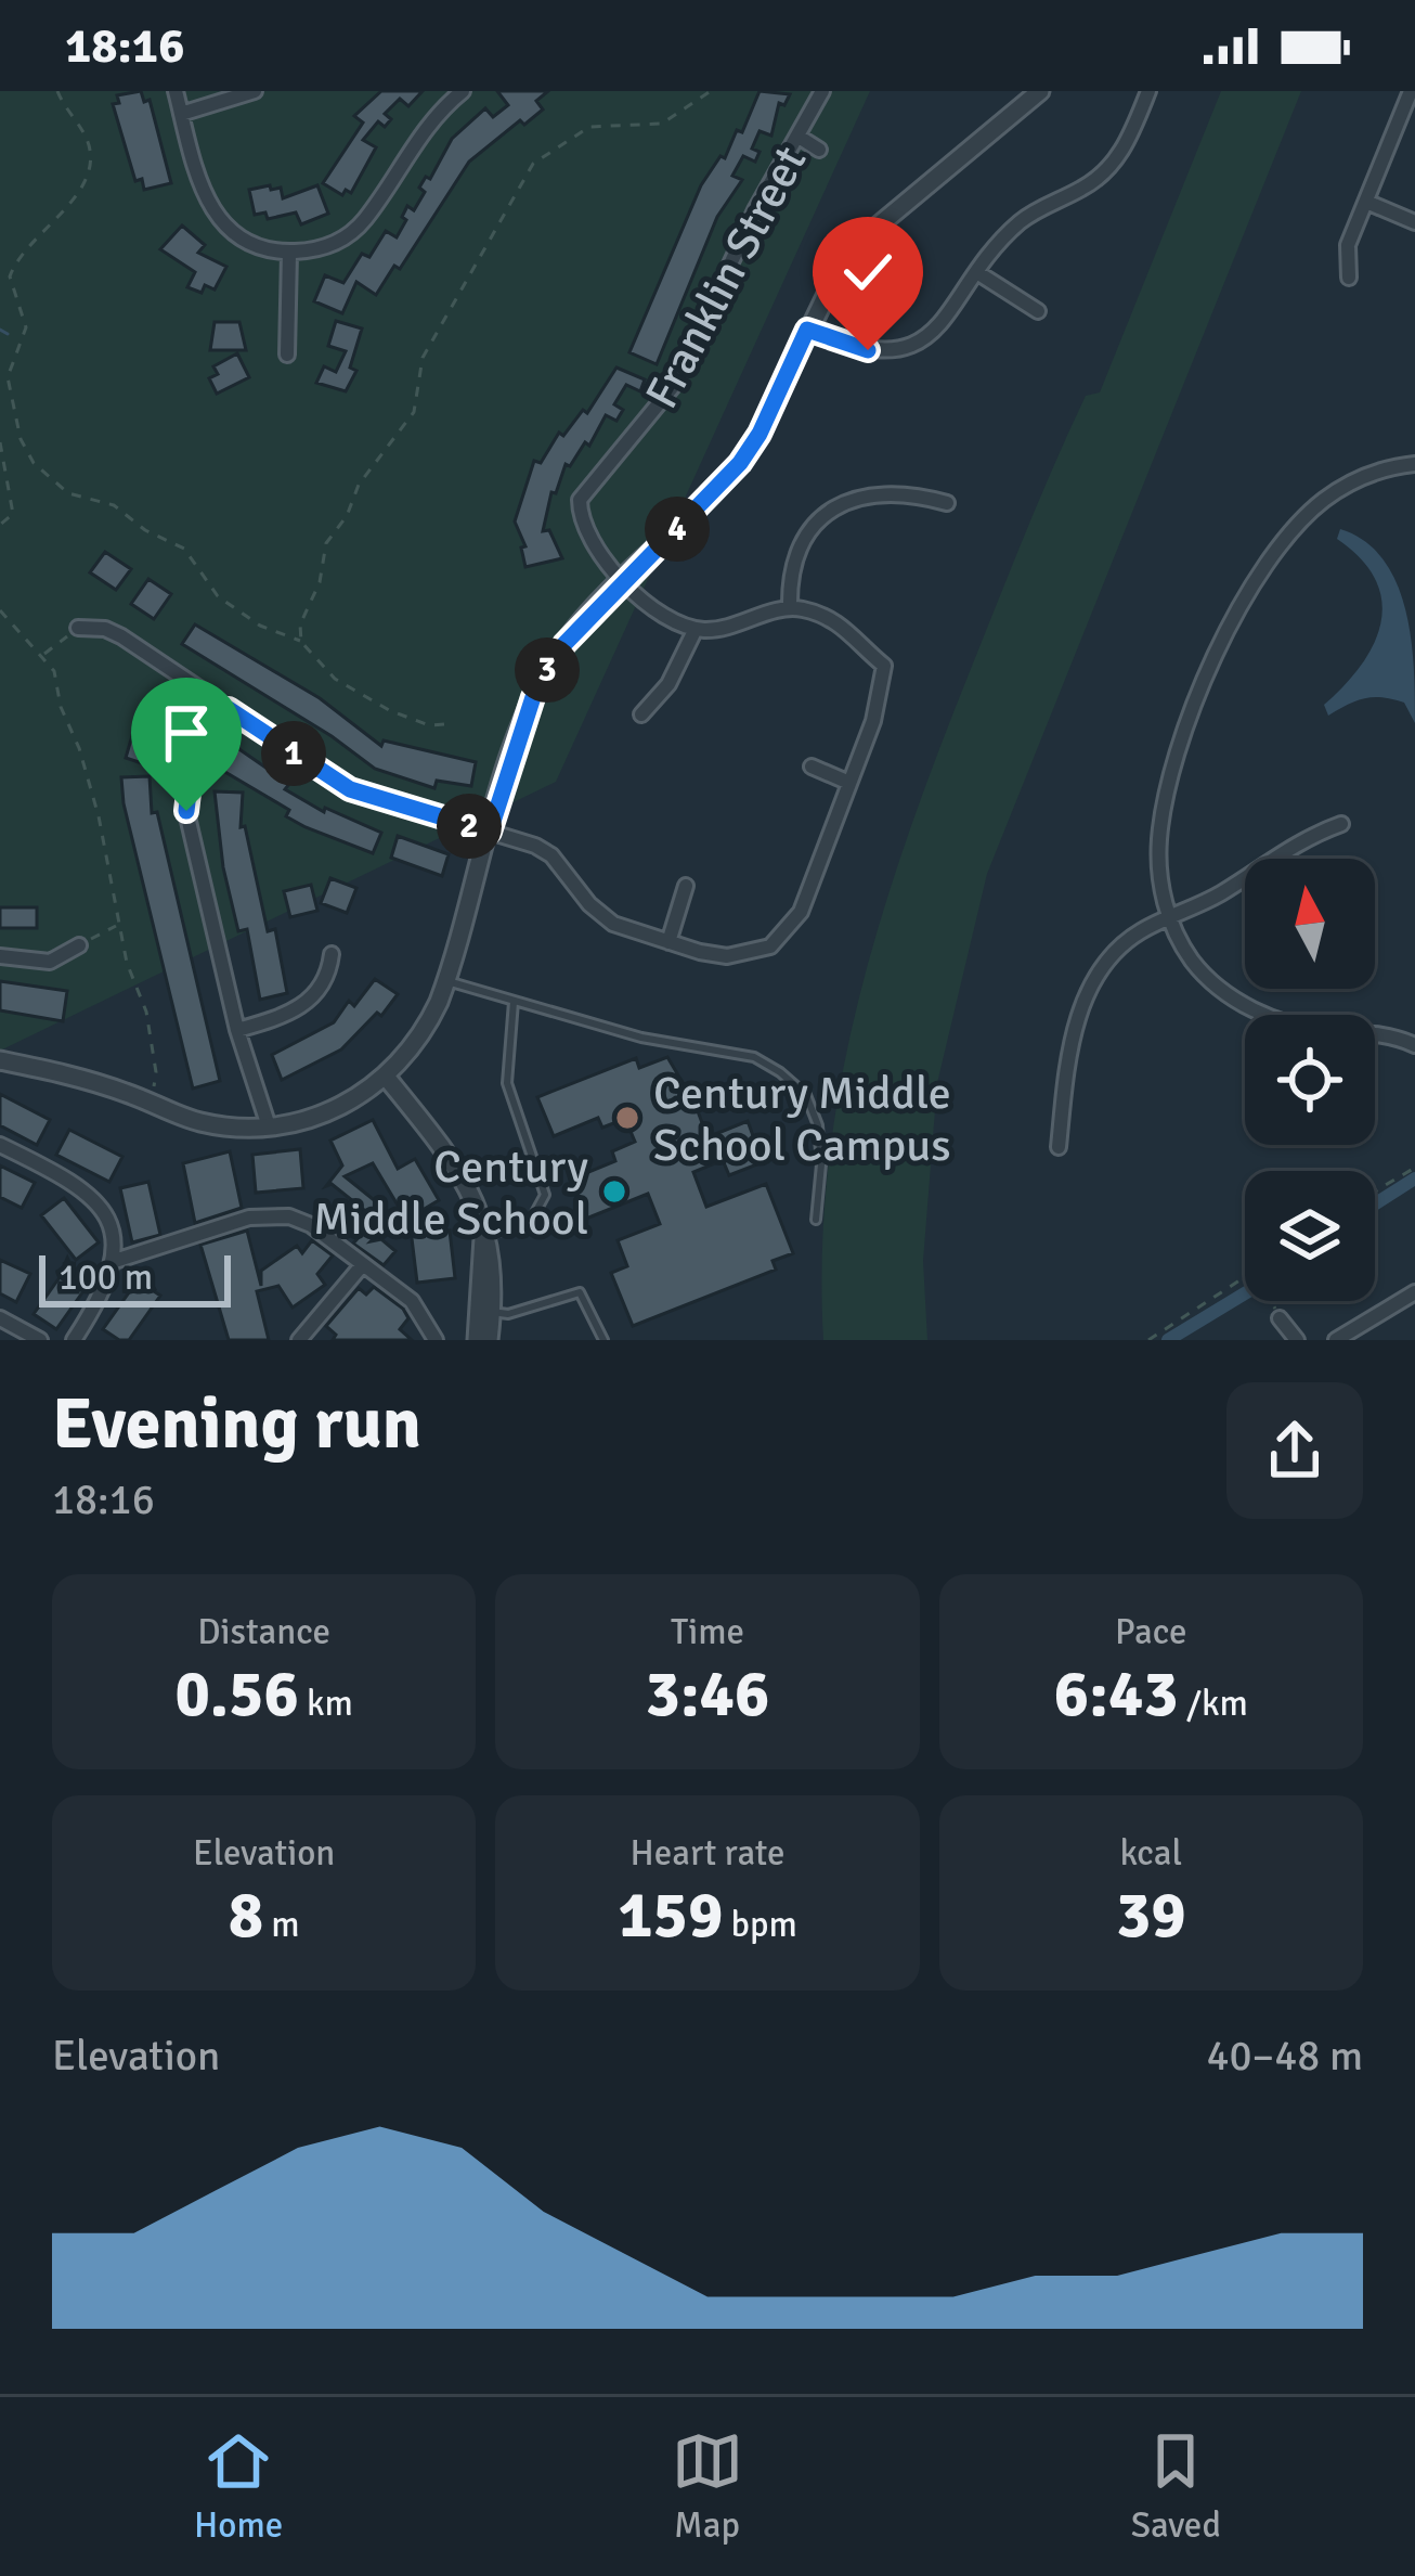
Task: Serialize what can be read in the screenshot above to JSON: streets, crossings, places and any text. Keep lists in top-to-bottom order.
{
  "streets": {
    "street": ["Franklin Street"]
  },
  "places": ["Century Middle School Campus", "Century Middle School"],
  "scale_bar": "100 m",
  "north": "top",
  "page": {
    "status": "18:16",
    "pins": [
      "4",
      "3",
      "1",
      "2"
    ],
    "scale": "100 m",
    "heading": ["Evening run", "18:16"],
    "stats": [
      ["Distance", "0.56 km"],
      ["Time", "3:46"],
      ["Pace", "6:43 /km"],
      ["Elevation", "8 m"],
      ["Heart rate", "159 bpm"],
      ["kcal", "39"]
    ],
    "chart": ["Elevation", "40–48 m"],
    "tabs": ["Home", "Map", "Saved"]
  }
}
